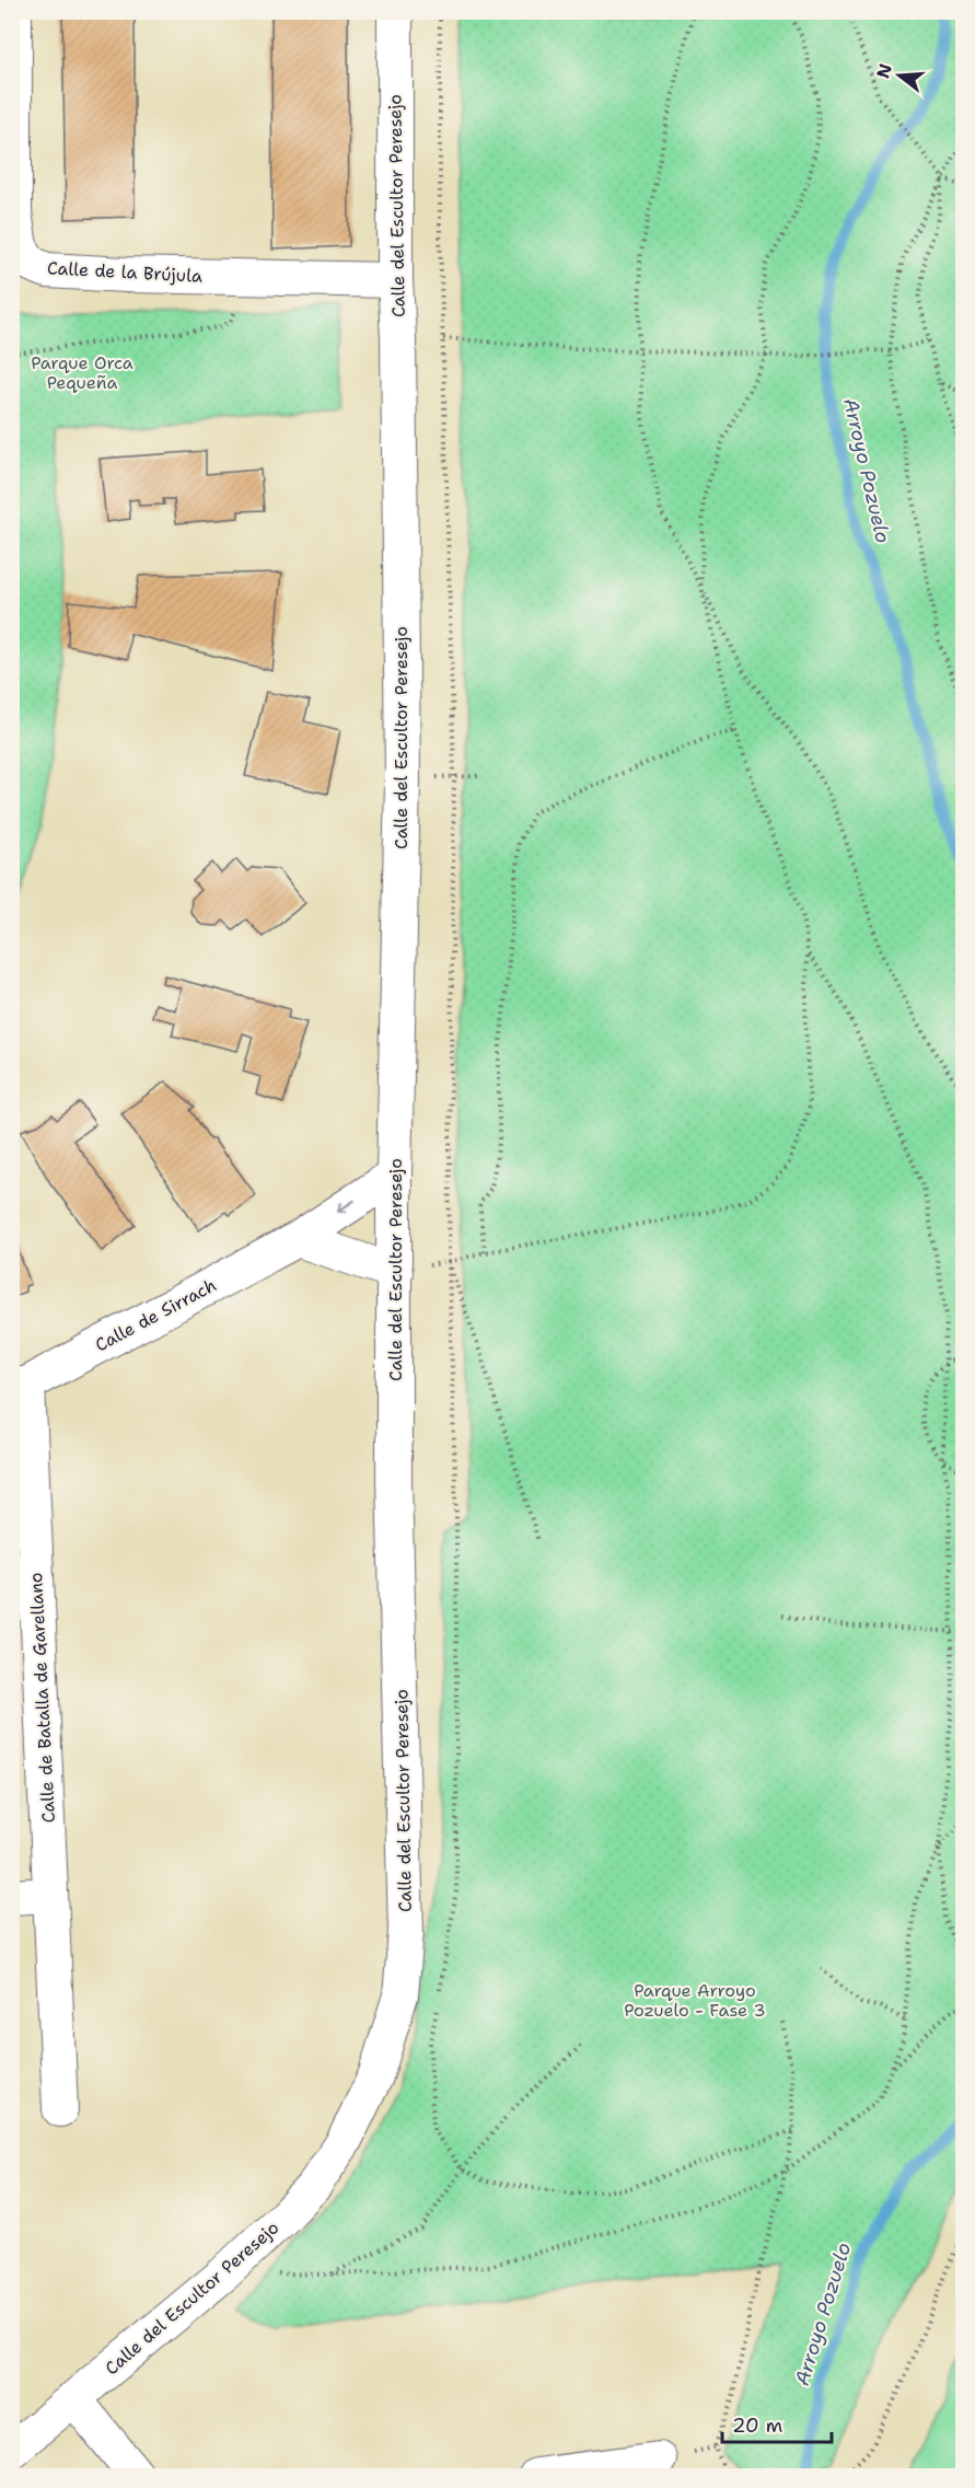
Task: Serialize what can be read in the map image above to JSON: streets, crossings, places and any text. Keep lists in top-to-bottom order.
{
  "streets": {
    "street": [
      "Calle del Escultor Peresejo",
      "Calle de la Brújula",
      "Calle de Sirrach",
      "Calle de Batalla de Garellano"
    ]
  },
  "crossings": [
    ["Calle del Escultor Peresejo", "Calle de la Brújula"],
    ["Calle del Escultor Peresejo", "Calle de Sirrach"],
    ["Calle de Sirrach", "Calle de Batalla de Garellano"]
  ],
  "water": ["Arroyo Pozuelo"],
  "parks": ["Parque Orca Pequeña", "Parque Arroyo Pozuelo - Fase 3"],
  "scale_bar": "20 m",
  "north": "left"
}
